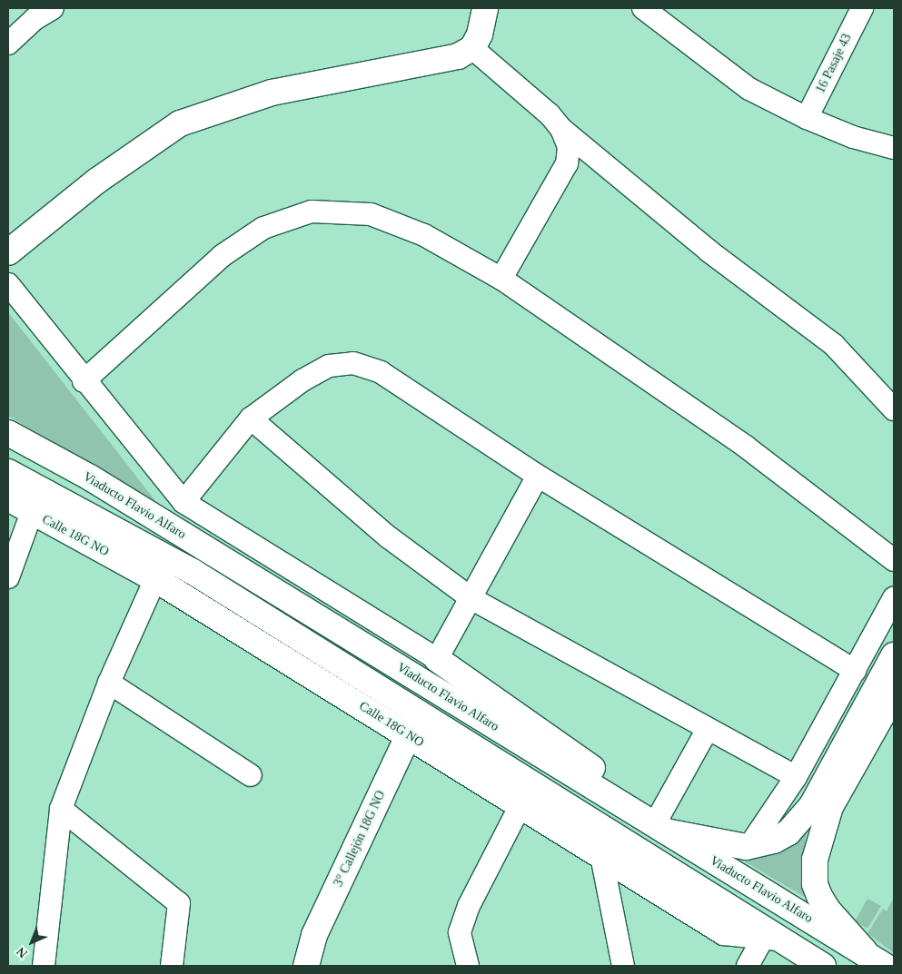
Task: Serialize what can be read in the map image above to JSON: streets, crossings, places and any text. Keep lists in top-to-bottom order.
{
  "streets": {
    "main road": ["Viaducto Flavio Alfaro", "Calle 18G NO", "3° Callejón 18G NO"],
    "street": ["16 Pasaje 43"]
  },
  "crossings": [
    ["Calle 18G NO", "3° Callejón 18G NO"]
  ],
  "north": "bottom left"
}
